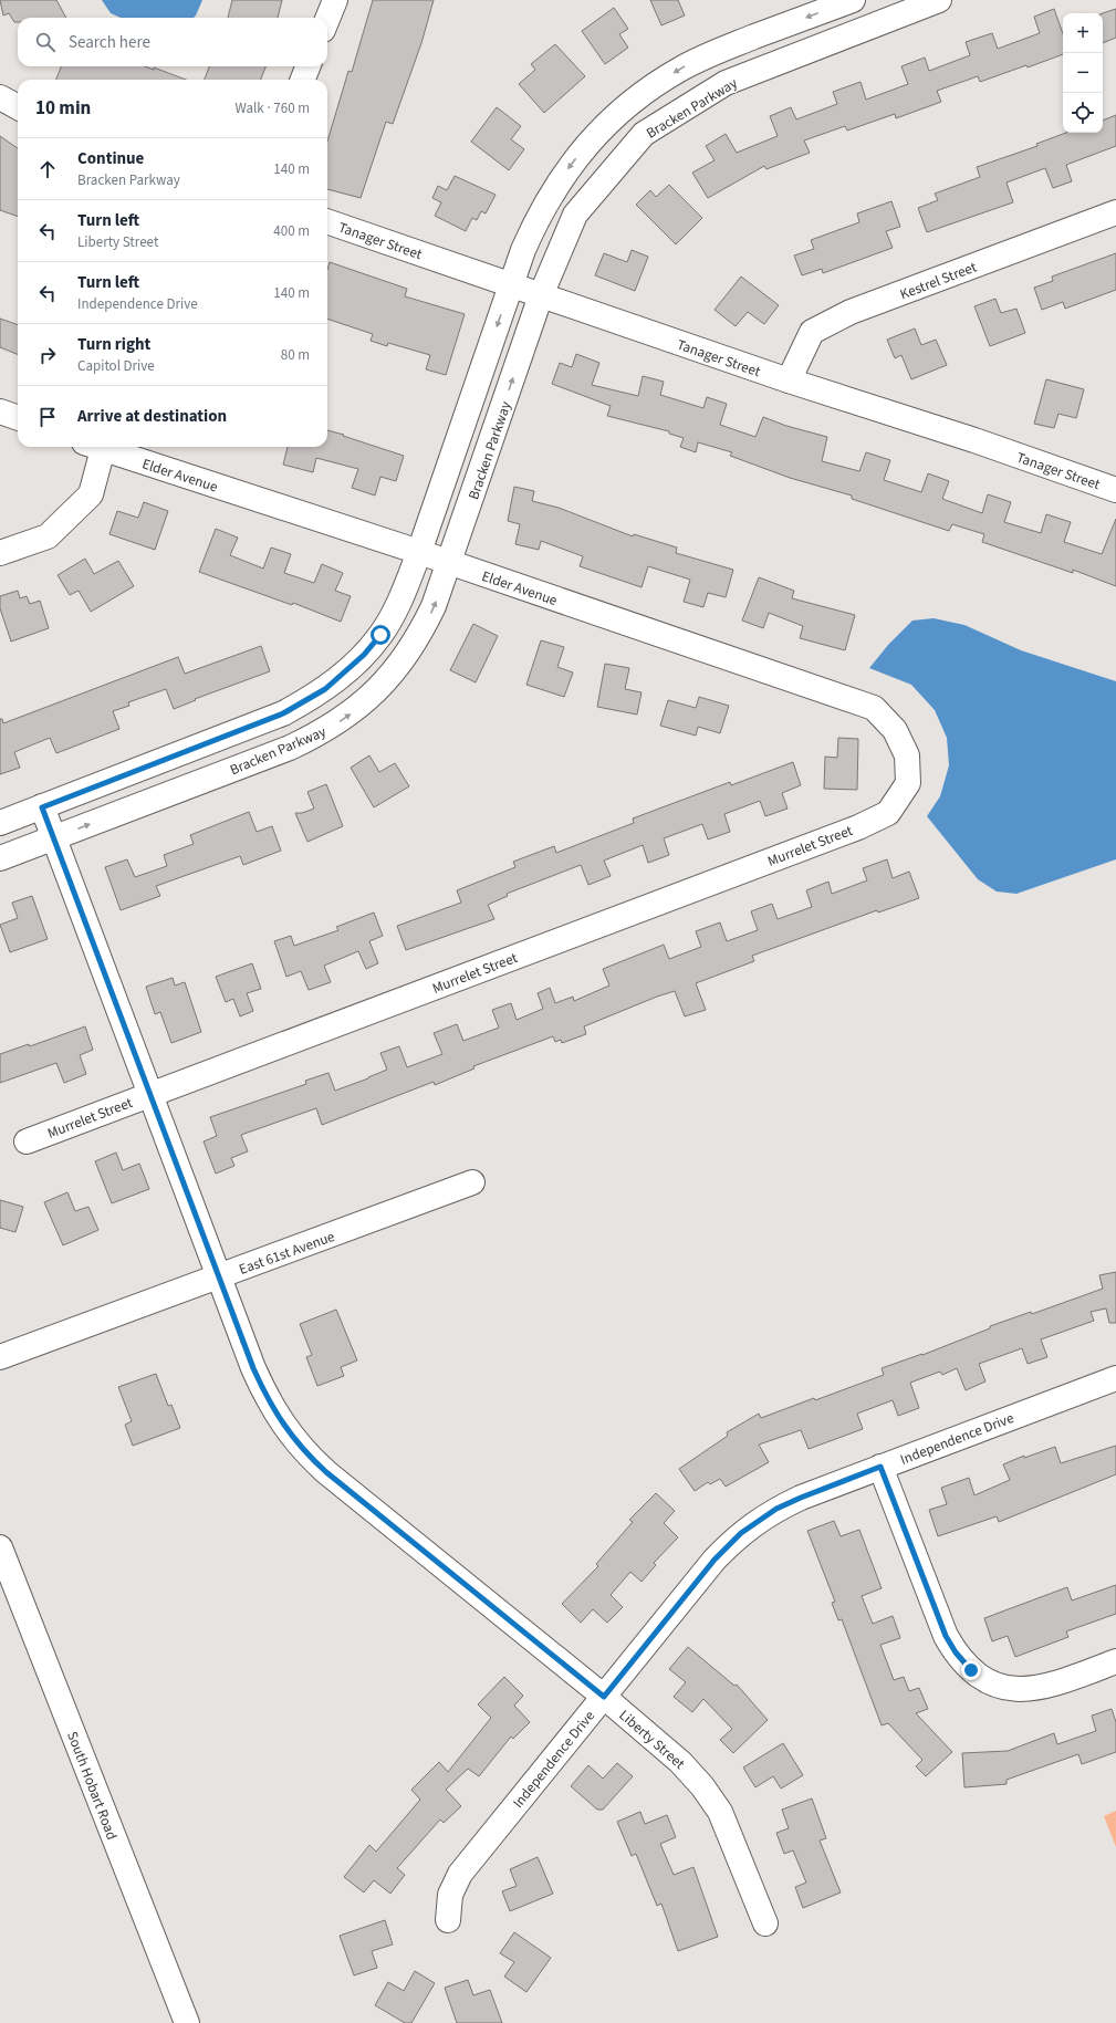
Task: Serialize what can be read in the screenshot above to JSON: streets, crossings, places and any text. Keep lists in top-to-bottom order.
{
  "streets": {
    "street": [
      "Bracken Parkway",
      "Tanager Street",
      "Kestrel Street",
      "Elder Avenue",
      "Murrelet Street",
      "East 61st Avenue",
      "Independence Drive",
      "Liberty Street",
      "South Hobart Road"
    ]
  },
  "crossings": [
    ["Bracken Parkway", "Tanager Street"],
    ["Bracken Parkway", "Elder Avenue"],
    ["Bracken Parkway", "Liberty Street"],
    ["Tanager Street", "Kestrel Street"],
    ["Elder Avenue", "Murrelet Street"],
    ["Murrelet Street", "Liberty Street"],
    ["East 61st Avenue", "Liberty Street"],
    ["Independence Drive", "Liberty Street"]
  ],
  "page": {
    "map_buttons": ["+", "−"],
    "search": "Search here",
    "heading": ["10 min", "Walk · 760 m"],
    "list": [
      ["Continue", "Bracken Parkway", "140 m"],
      ["Turn left", "Liberty Street", "400 m"],
      ["Turn left", "Independence Drive", "140 m"],
      ["Turn right", "Capitol Drive", "80 m"],
      "Arrive at destination"
    ]
  }
}
